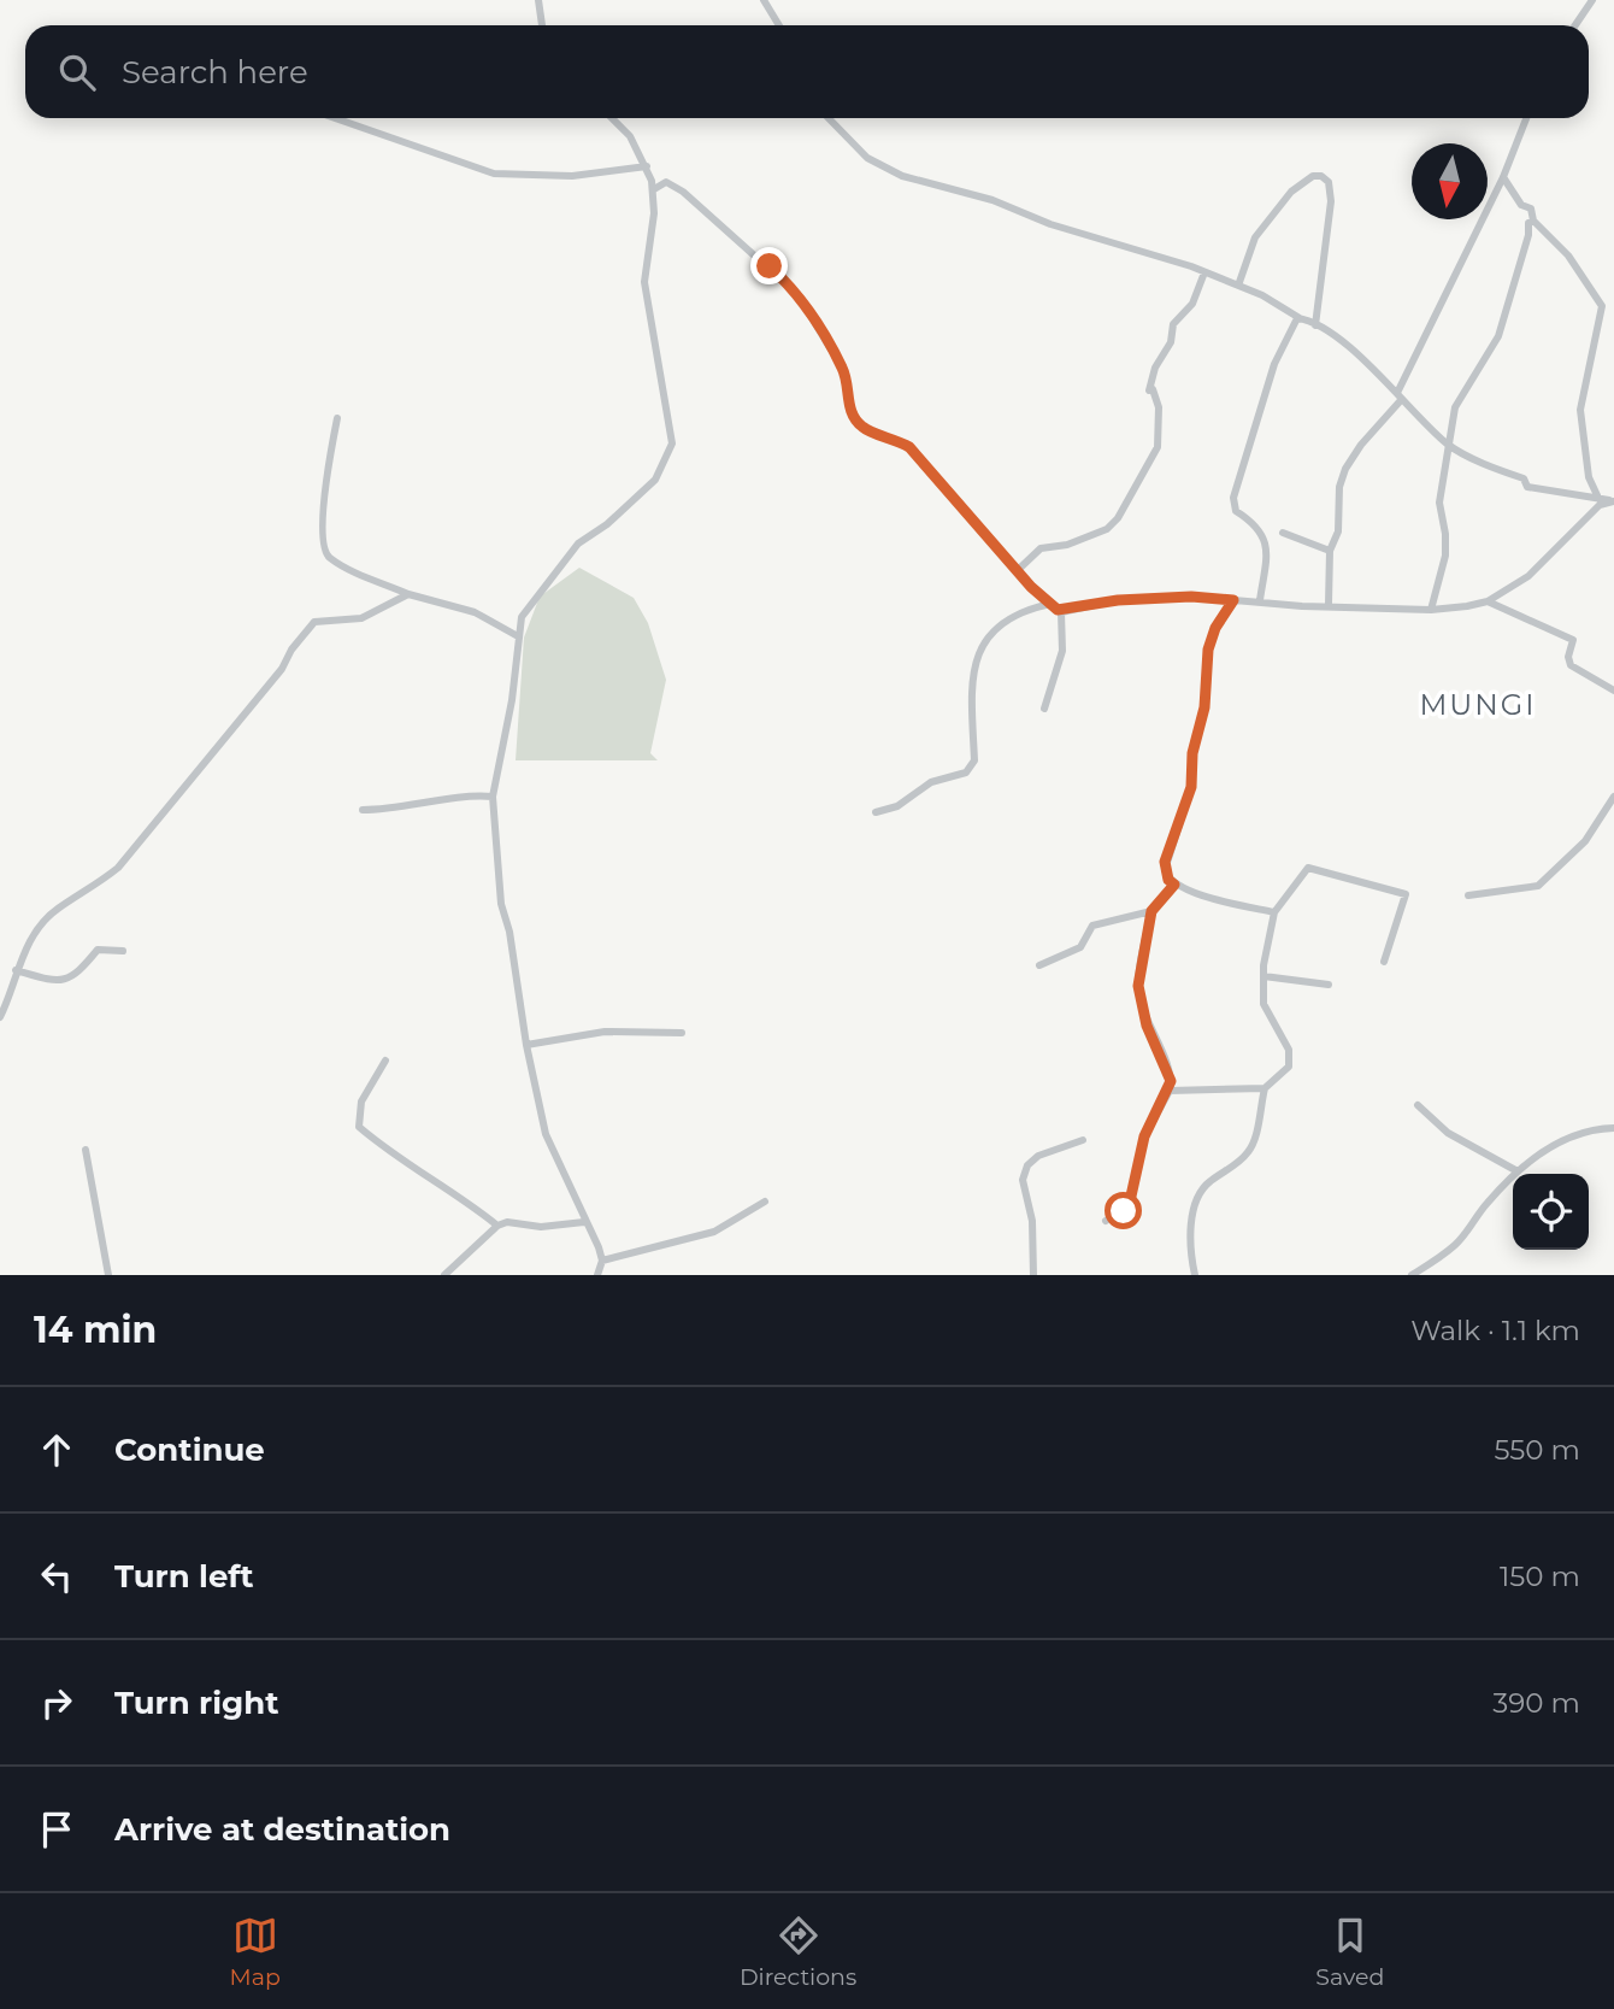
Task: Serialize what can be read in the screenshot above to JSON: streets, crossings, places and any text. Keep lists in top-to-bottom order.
{
  "districts": ["MUNGI"],
  "north": "bottom",
  "page": {
    "search": "Search here",
    "heading": ["14 min", "Walk · 1.1 km"],
    "list": [
      ["Continue", "550 m"],
      ["Turn left", "150 m"],
      ["Turn right", "390 m"],
      "Arrive at destination"
    ],
    "nav": ["Map", "Directions", "Saved"]
  }
}
